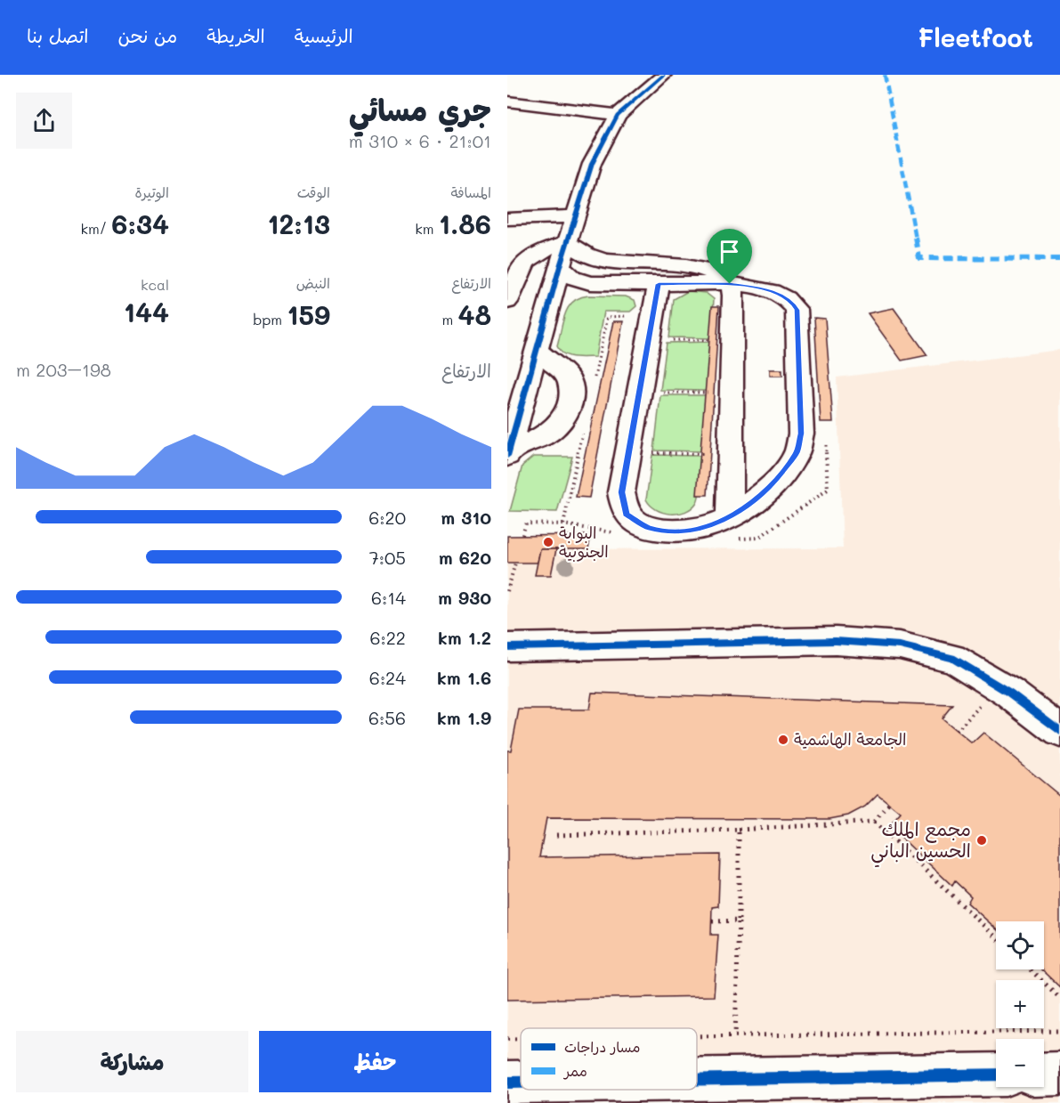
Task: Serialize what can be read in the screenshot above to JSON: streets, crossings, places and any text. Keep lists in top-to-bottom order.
{
  "places": ["البوابة الجنوبية", "الجامعة الهاشمية", "مجمع الملك الحسين الباني"],
  "legend": ["مسار دراجات", "ممر"],
  "page": {
    "header": "Fleetfoot",
    "nav": [
      "الرئيسية",
      "الخريطة",
      "من نحن",
      "اتصل بنا"
    ],
    "heading": ["جري مسائي", "21:01 · 6 × 310 m"],
    "stats": [
      ["المسافة", "1.86 km"],
      ["الوقت", "12:13"],
      ["الوتيرة", "6:34 /km"],
      ["الارتفاع", "48 m"],
      ["النبض", "159 bpm"],
      ["kcal", "144"]
    ],
    "chart": ["الارتفاع", "198–203 m"],
    "list": [
      {
        "name": "310 m",
        "note": "6:20"
      },
      {
        "name": "620 m",
        "note": "7:05"
      },
      {
        "name": "930 m",
        "note": "6:14"
      },
      {
        "name": "1.2 km",
        "note": "6:22"
      },
      {
        "name": "1.6 km",
        "note": "6:24"
      },
      {
        "name": "1.9 km",
        "note": "6:56"
      }
    ],
    "map_buttons": ["+", "−"],
    "buttons": ["حفظ", "مشاركة"]
  }
}
